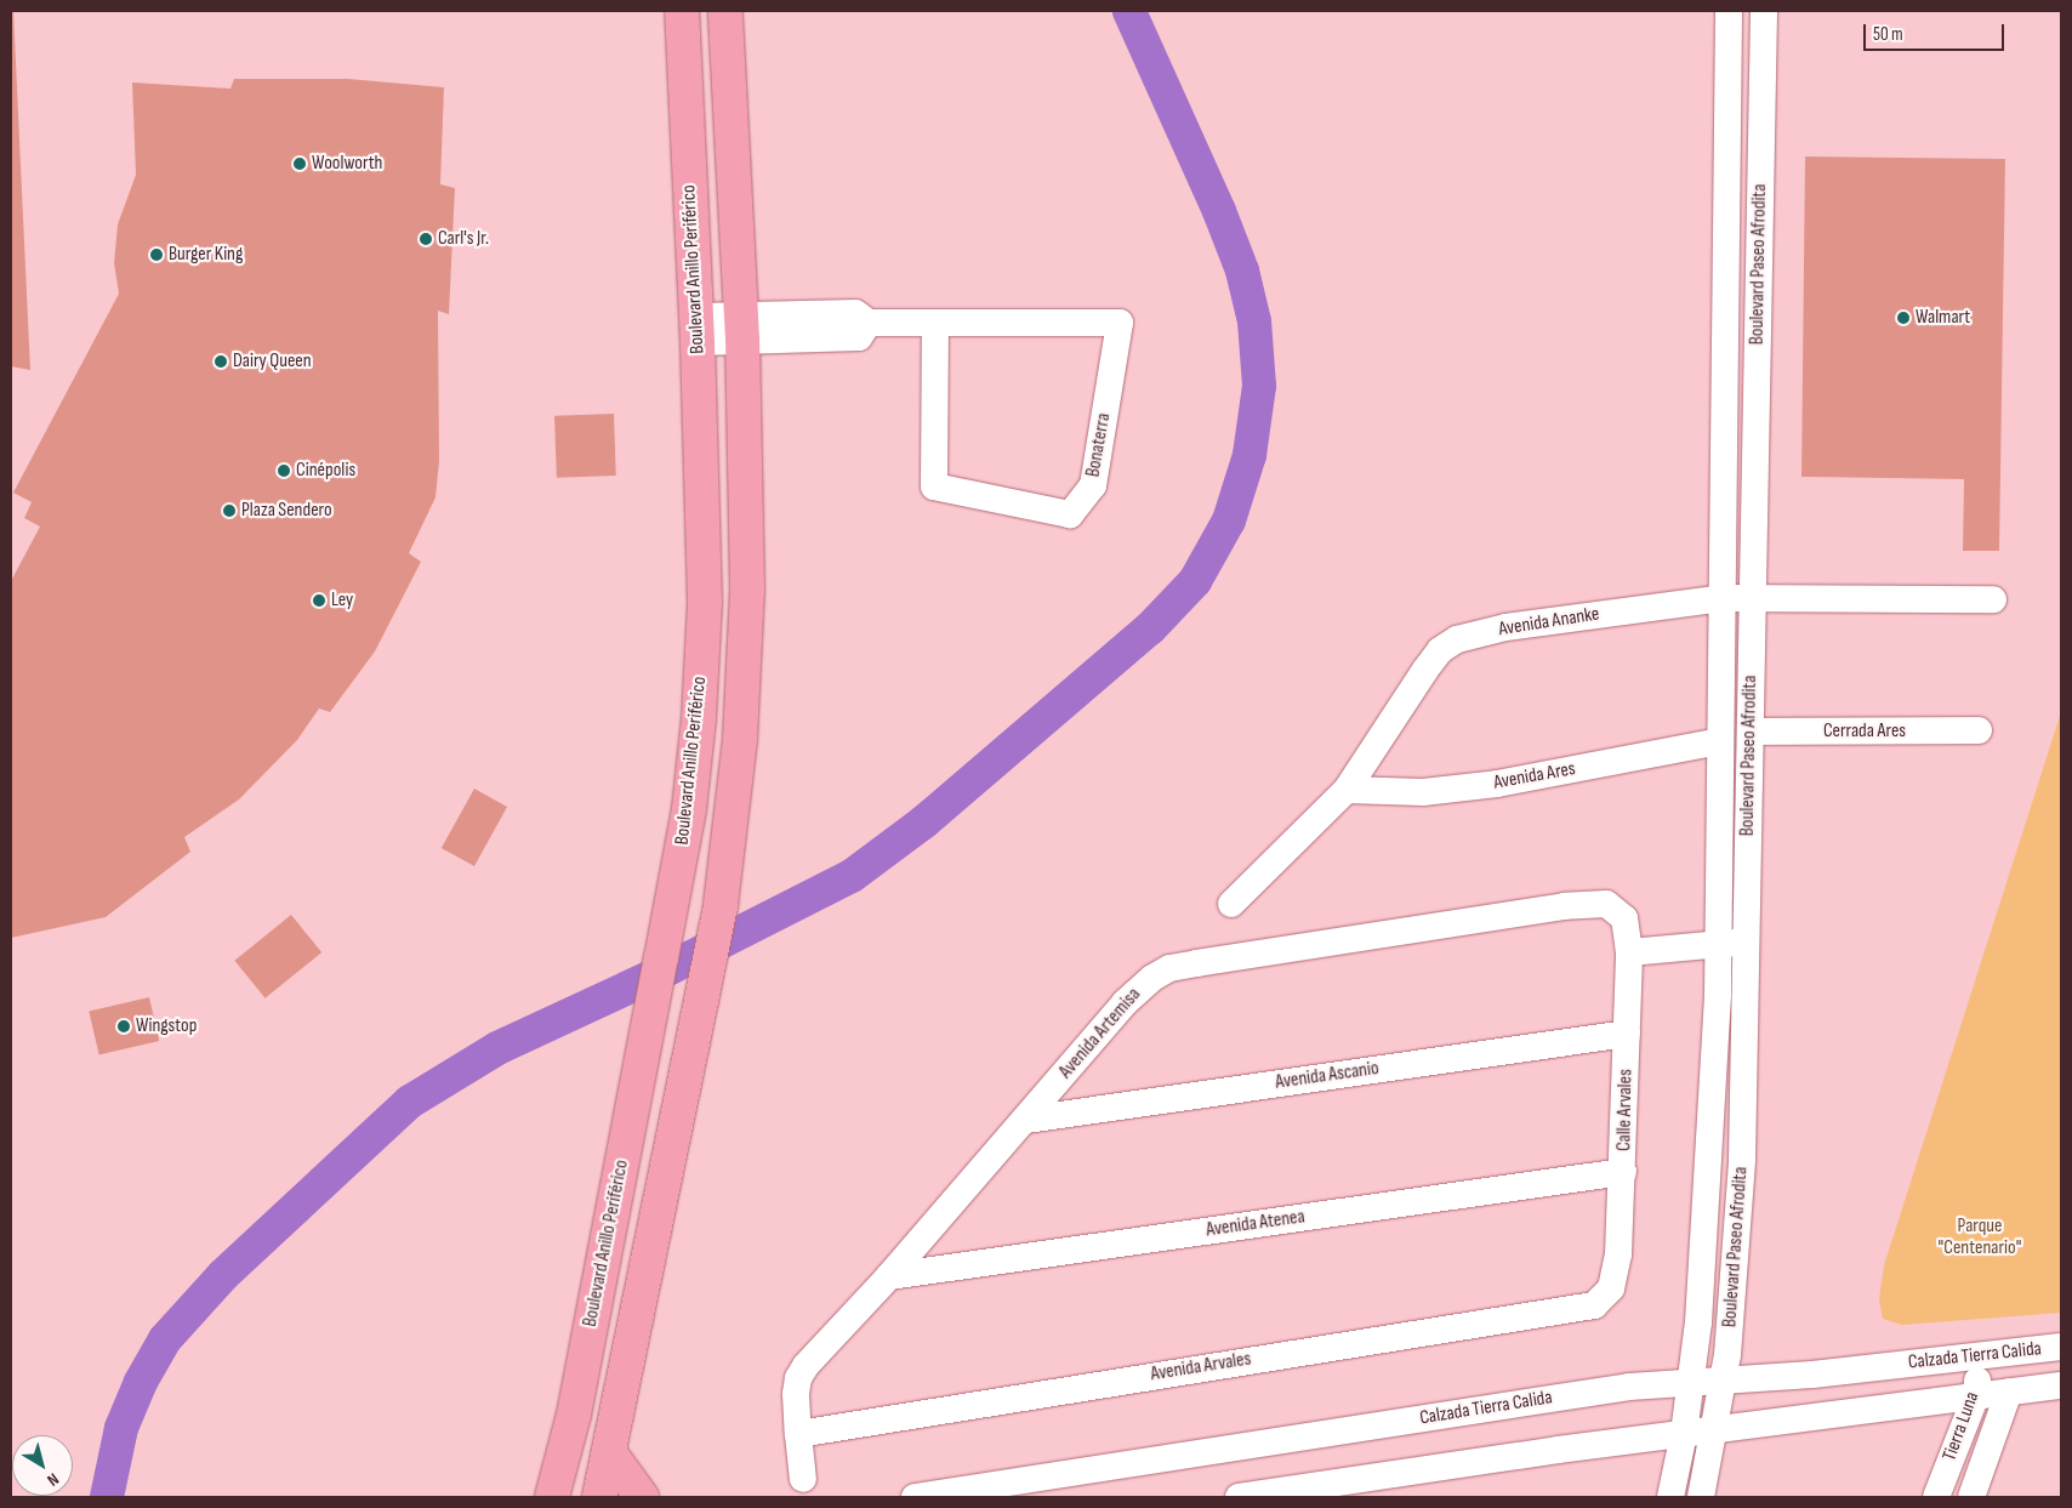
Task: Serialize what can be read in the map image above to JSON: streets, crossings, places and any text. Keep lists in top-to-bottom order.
{
  "streets": {
    "main road": ["Boulevard Anillo Periférico"],
    "street": [
      "Boulevard Paseo Afrodita",
      "Bonaterra",
      "Avenida Ananke",
      "Cerrada Ares",
      "Avenida Ares",
      "Avenida Artemisa",
      "Avenida Ascanio",
      "Calle Arvales",
      "Avenida Atenea",
      "Calzada Tierra Calida",
      "Avenida Arvales",
      "Tierra Luna"
    ]
  },
  "crossings": [
    ["Boulevard Paseo Afrodita", "Avenida Ananke"],
    ["Boulevard Paseo Afrodita", "Cerrada Ares"],
    ["Boulevard Paseo Afrodita", "Avenida Ares"],
    ["Boulevard Paseo Afrodita", "Calzada Tierra Calida"],
    ["Boulevard Anillo Periférico", "Bonaterra"],
    ["Avenida Ananke", "Avenida Ares"],
    ["Avenida Artemisa", "Avenida Ascanio"],
    ["Avenida Artemisa", "Calle Arvales"],
    ["Avenida Artemisa", "Avenida Atenea"],
    ["Avenida Artemisa", "Avenida Arvales"],
    ["Avenida Ascanio", "Calle Arvales"],
    ["Calle Arvales", "Avenida Atenea"],
    ["Calle Arvales", "Avenida Arvales"],
    ["Calzada Tierra Calida", "Tierra Luna"]
  ],
  "parks": ["Parque \"Centenario\""],
  "places": [
    "Woolworth",
    "Carl's Jr.",
    "Burger King",
    "Walmart",
    "Dairy Queen",
    "Cinépolis",
    "Plaza Sendero",
    "Ley",
    "Wingstop"
  ],
  "scale_bar": "50 m",
  "north": "bottom right"
}
